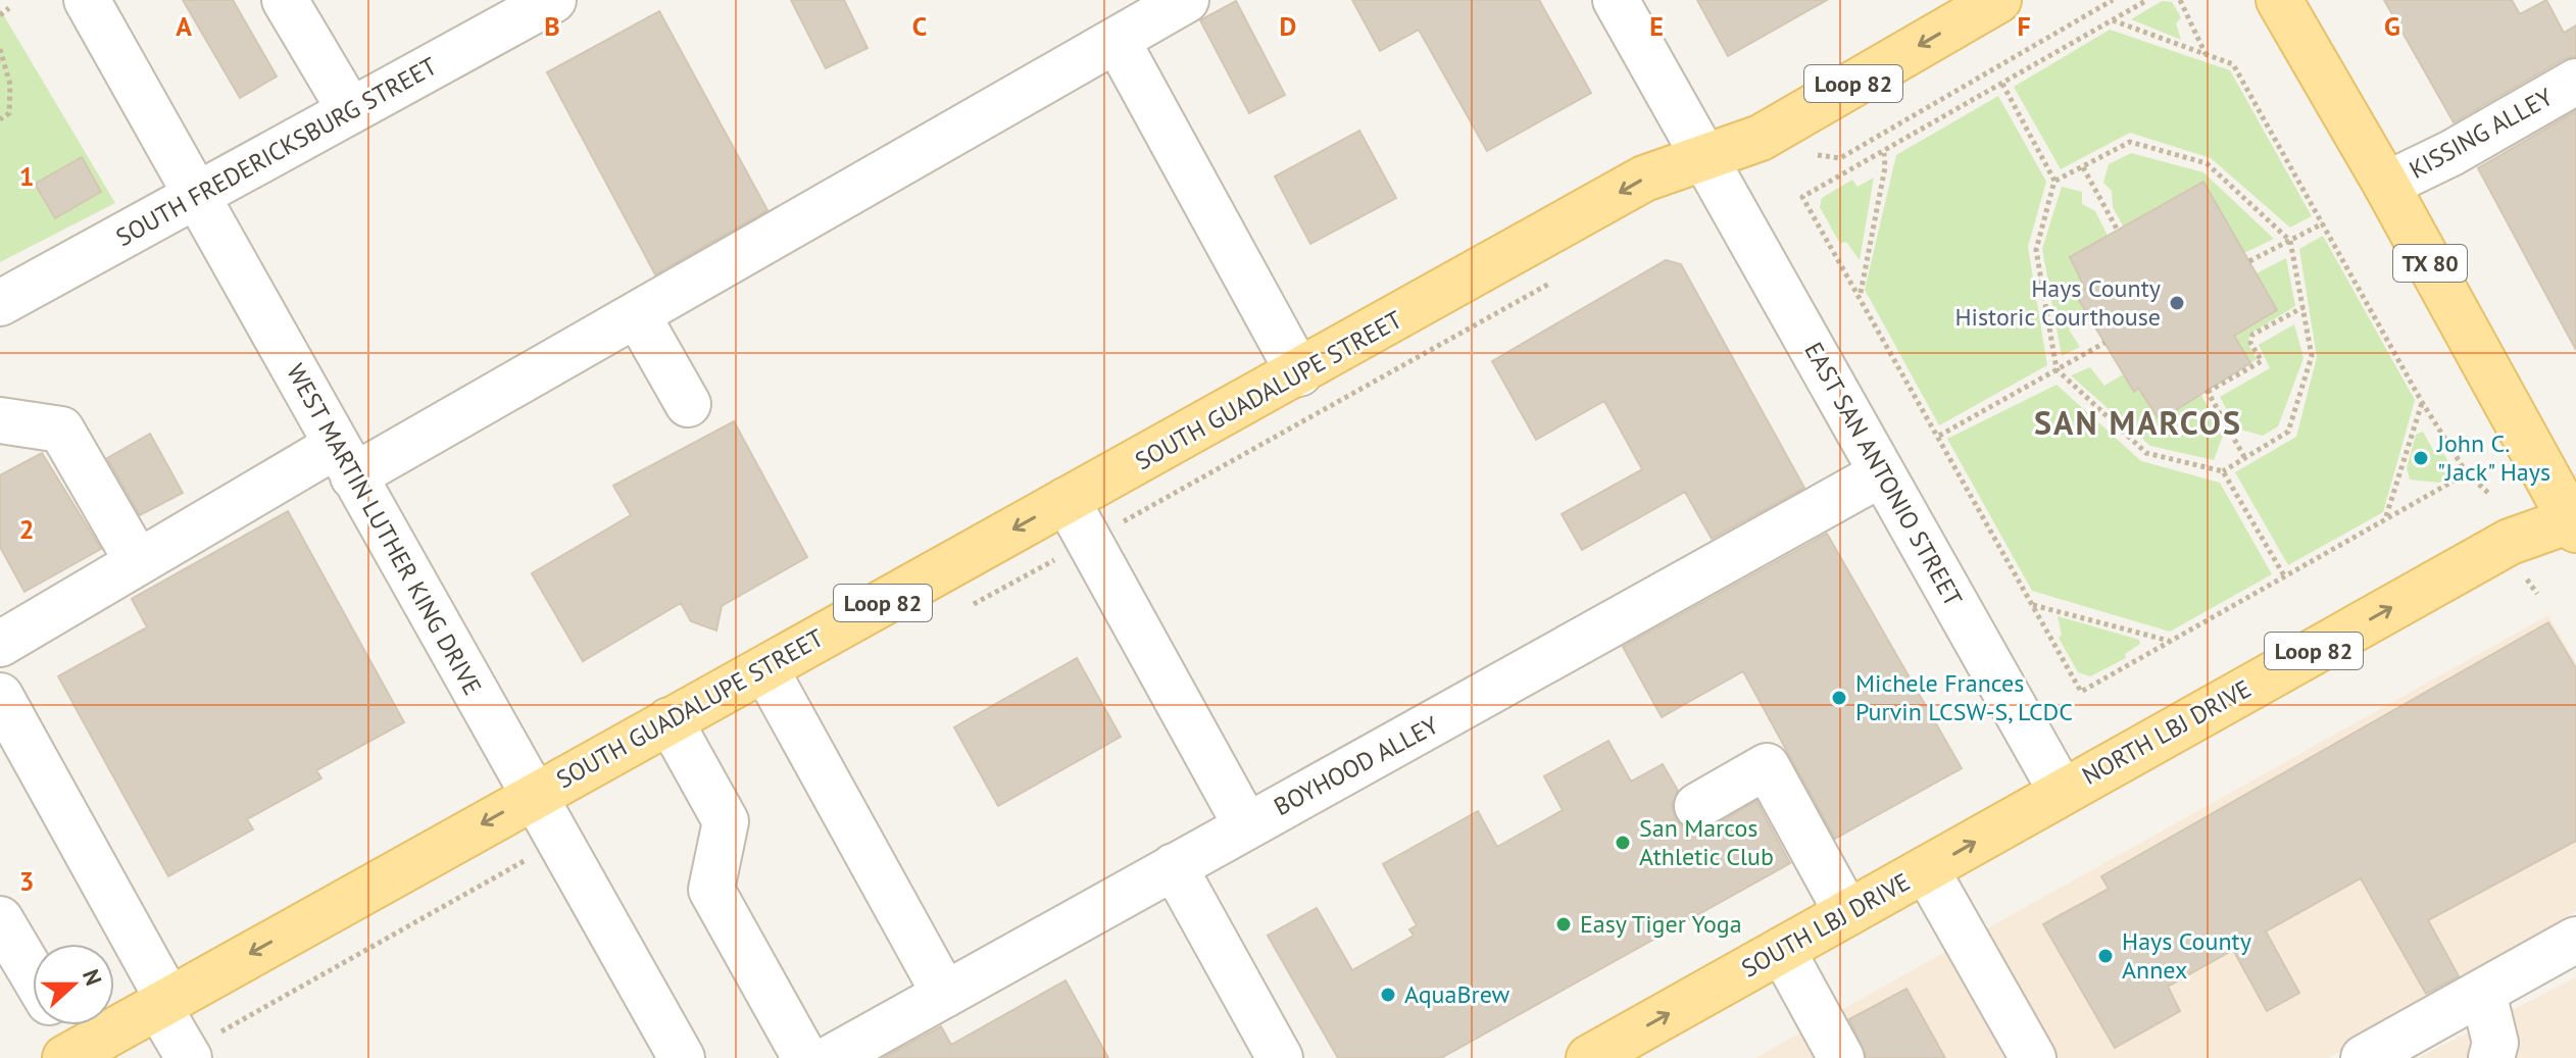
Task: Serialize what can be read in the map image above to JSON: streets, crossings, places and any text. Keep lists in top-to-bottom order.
{
  "streets": {
    "main road": [
      "Loop 82",
      "TX 80",
      "SOUTH GUADALUPE STREET",
      "NORTH LBJ DRIVE",
      "SOUTH LBJ DRIVE"
    ],
    "street": [
      "KISSING ALLEY",
      "SOUTH FREDERICKSBURG STREET",
      "EAST SAN ANTONIO STREET",
      "WEST MARTIN LUTHER KING DRIVE",
      "BOYHOOD ALLEY"
    ]
  },
  "crossings": [
    ["Loop 82", "SOUTH GUADALUPE STREET"],
    ["Loop 82", "EAST SAN ANTONIO STREET"],
    ["KISSING ALLEY", "TX 80"],
    ["SOUTH FREDERICKSBURG STREET", "WEST MARTIN LUTHER KING DRIVE"],
    ["TX 80", "NORTH LBJ DRIVE"],
    ["SOUTH GUADALUPE STREET", "EAST SAN ANTONIO STREET"],
    ["SOUTH GUADALUPE STREET", "WEST MARTIN LUTHER KING DRIVE"],
    ["EAST SAN ANTONIO STREET", "NORTH LBJ DRIVE"],
    ["EAST SAN ANTONIO STREET", "BOYHOOD ALLEY"],
    ["EAST SAN ANTONIO STREET", "SOUTH LBJ DRIVE"],
    ["NORTH LBJ DRIVE", "SOUTH LBJ DRIVE"]
  ],
  "one_way": ["SOUTH GUADALUPE STREET", "NORTH LBJ DRIVE", "SOUTH LBJ DRIVE"],
  "districts": ["SAN MARCOS"],
  "places": [
    "Hays County Historic Courthouse",
    "John C. \"Jack\" Hays",
    "Michele Frances Purvin LCSW-S, LCDC",
    "San Marcos Athletic Club",
    "Easy Tiger Yoga",
    "Hays County Annex",
    "AquaBrew"
  ],
  "north": "right",
  "grid": {
    "columns": [
      "A",
      "B",
      "C",
      "D",
      "E",
      "F",
      "G"
    ],
    "rows": ["1", "2", "3"]
  }
}
